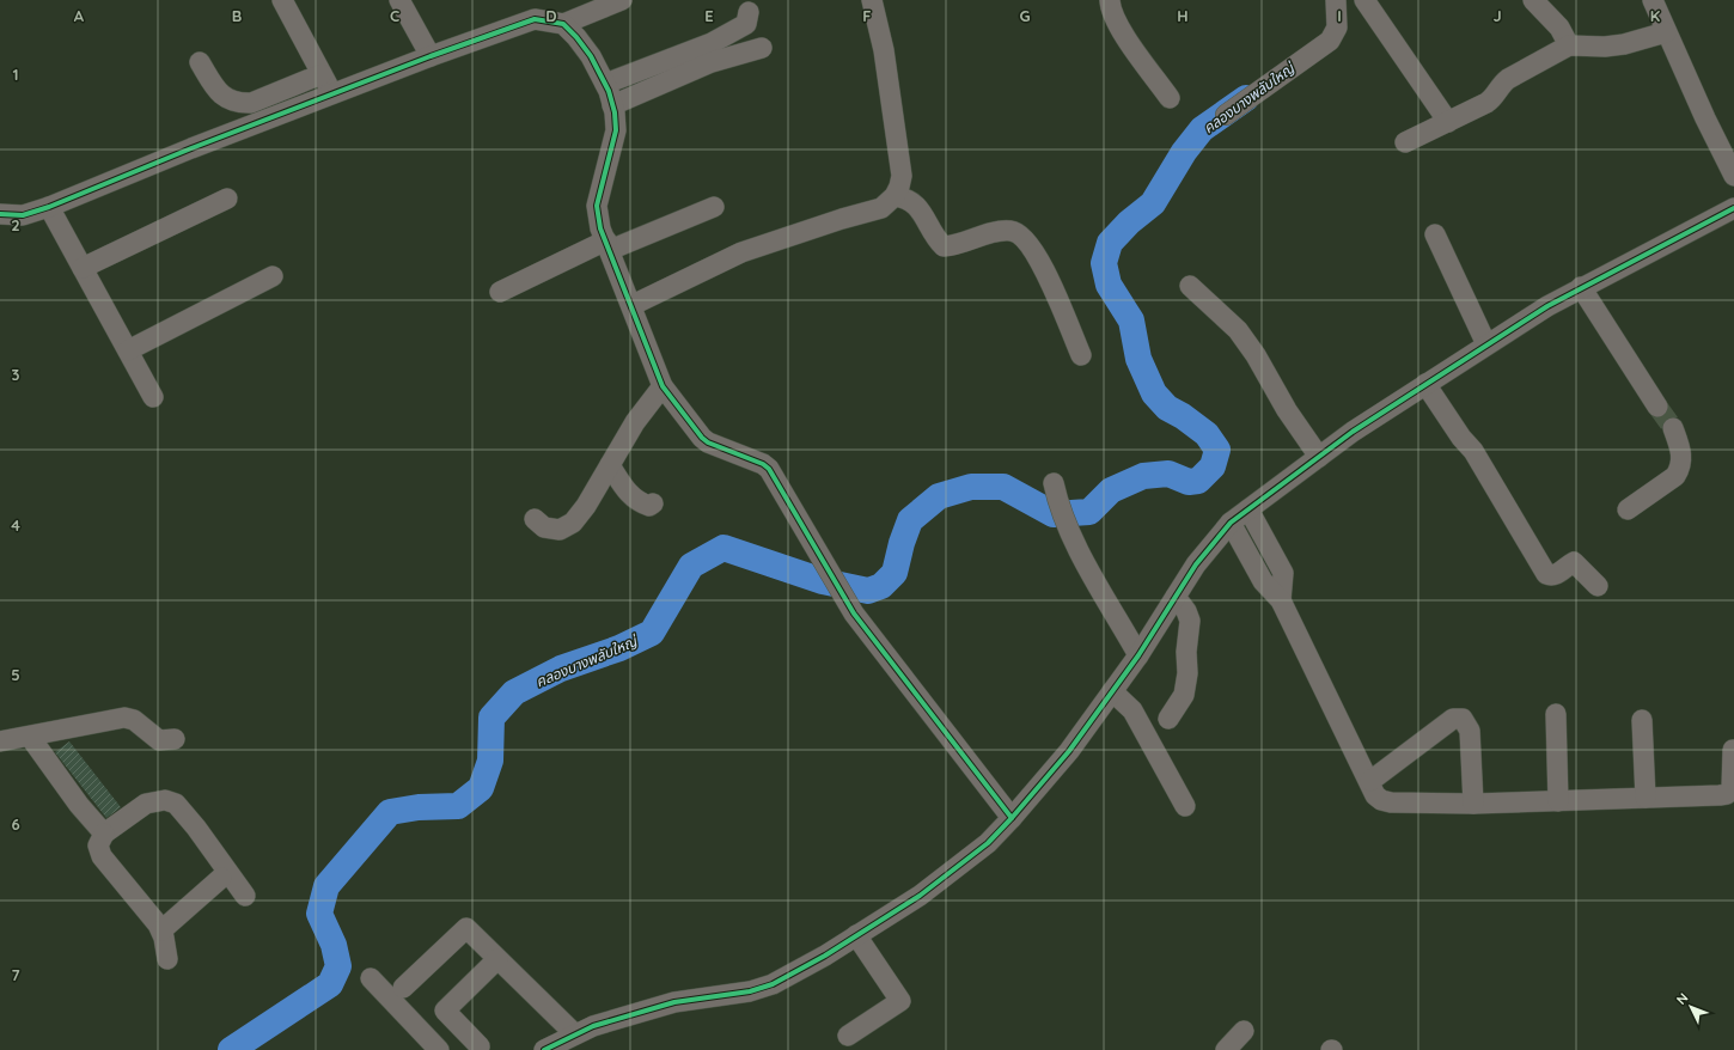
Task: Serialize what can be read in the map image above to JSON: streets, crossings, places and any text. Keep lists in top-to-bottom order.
{
  "water": ["คลองบางพลับใหญ่"],
  "north": "top left",
  "grid": {
    "columns": [
      "A",
      "B",
      "C",
      "D",
      "E",
      "F",
      "G",
      "H",
      "I",
      "J",
      "K"
    ],
    "rows": [
      "1",
      "2",
      "3",
      "4",
      "5",
      "6",
      "7"
    ]
  }
}
